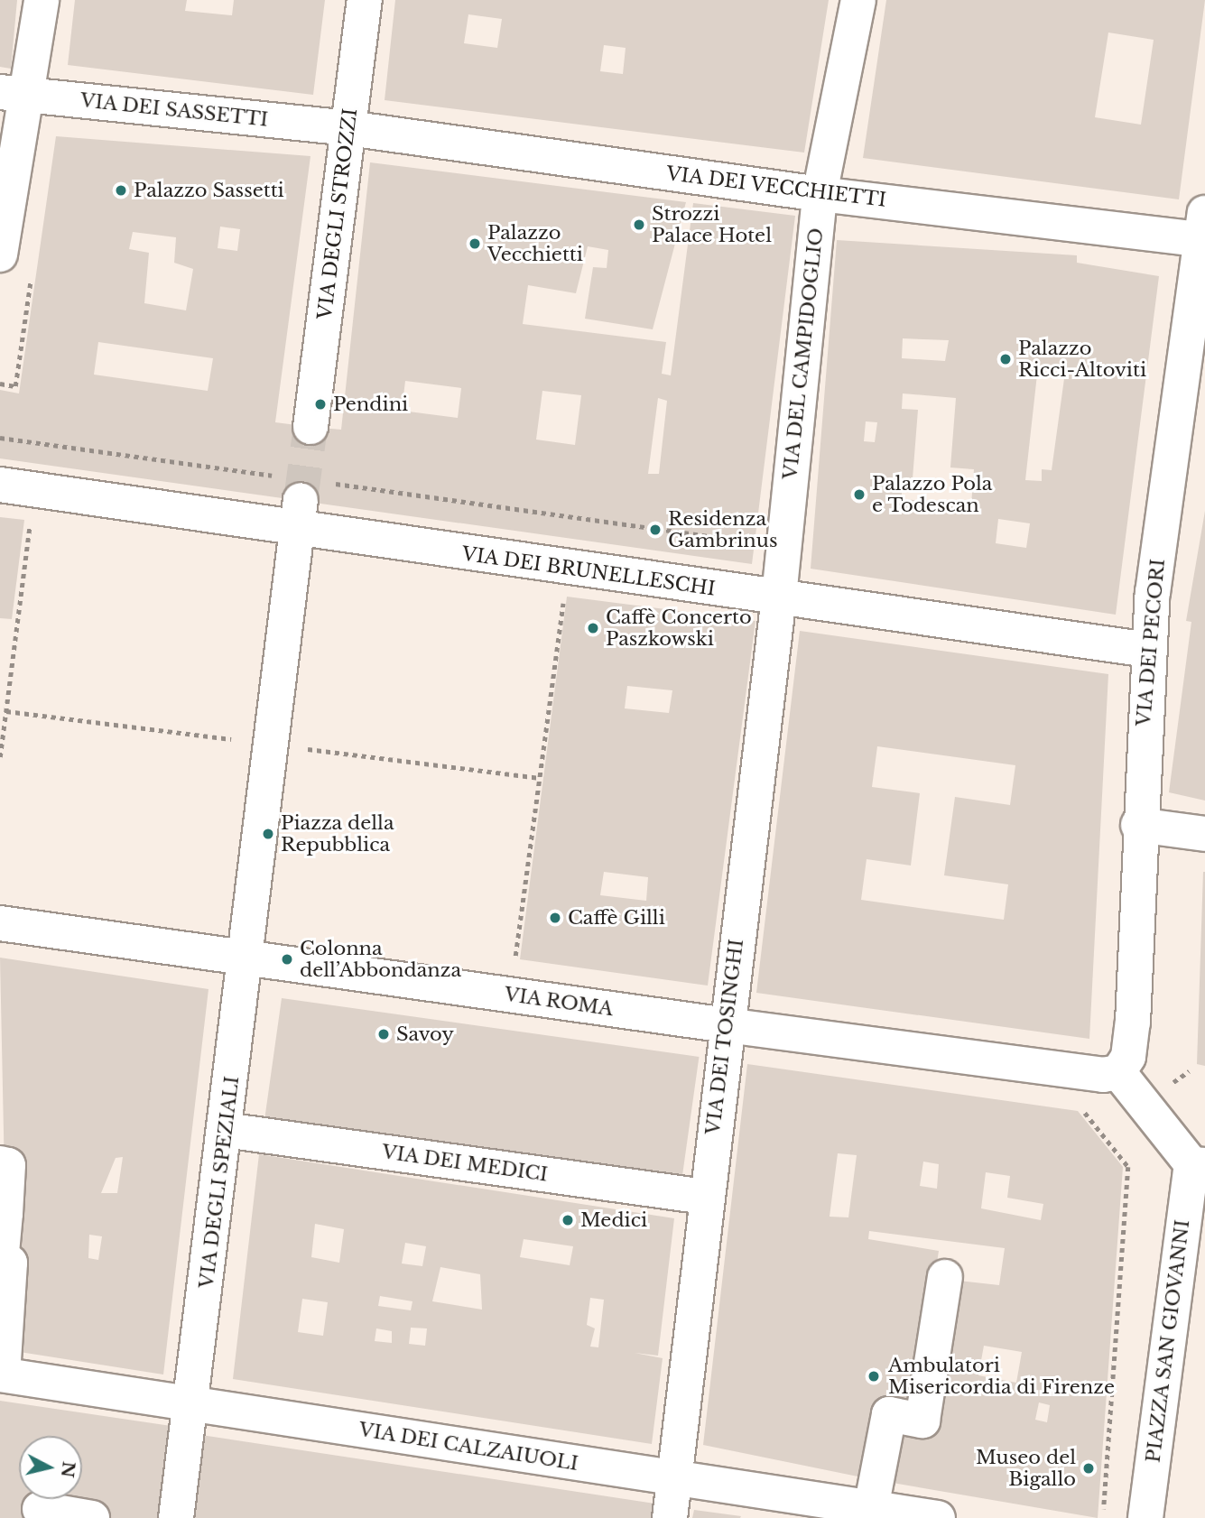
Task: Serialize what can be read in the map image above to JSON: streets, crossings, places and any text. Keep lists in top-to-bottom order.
{
  "streets": {
    "street": [
      "VIA DEI SASSETTI",
      "VIA DEI VECCHIETTI",
      "VIA DEGLI STROZZI",
      "VIA DEL CAMPIDOGLIO",
      "VIA DEI BRUNELLESCHI",
      "VIA DEI PECORI",
      "VIA ROMA",
      "VIA DEI TOSINGHI",
      "VIA DEI MEDICI",
      "VIA DEGLI SPEZIALI",
      "PIAZZA SAN GIOVANNI",
      "VIA DEI CALZAIUOLI"
    ]
  },
  "crossings": [
    ["VIA DEI SASSETTI", "VIA DEI VECCHIETTI"],
    ["VIA DEI SASSETTI", "VIA DEGLI STROZZI"],
    ["VIA DEI VECCHIETTI", "VIA DEGLI STROZZI"],
    ["VIA DEI VECCHIETTI", "VIA DEL CAMPIDOGLIO"],
    ["VIA DEI VECCHIETTI", "VIA DEI PECORI"],
    ["VIA DEL CAMPIDOGLIO", "VIA DEI BRUNELLESCHI"],
    ["VIA DEL CAMPIDOGLIO", "VIA DEI TOSINGHI"],
    ["VIA DEI BRUNELLESCHI", "VIA DEI PECORI"],
    ["VIA DEI BRUNELLESCHI", "VIA DEI TOSINGHI"],
    ["VIA DEI PECORI", "VIA ROMA"],
    ["VIA DEI PECORI", "PIAZZA SAN GIOVANNI"],
    ["VIA ROMA", "VIA DEI TOSINGHI"],
    ["VIA ROMA", "VIA DEGLI SPEZIALI"],
    ["VIA ROMA", "PIAZZA SAN GIOVANNI"],
    ["VIA DEI TOSINGHI", "VIA DEI MEDICI"],
    ["VIA DEI TOSINGHI", "VIA DEI CALZAIUOLI"],
    ["VIA DEI MEDICI", "VIA DEGLI SPEZIALI"],
    ["VIA DEGLI SPEZIALI", "VIA DEI CALZAIUOLI"]
  ],
  "places": [
    "Palazzo Sassetti",
    "Strozzi Palace Hotel",
    "Palazzo Vecchietti",
    "Palazzo Ricci-Altoviti",
    "Pendini",
    "Palazzo Pola e Todescan",
    "Residenza Gambrinus",
    "Caffè Concerto Paszkowski",
    "Piazza della Repubblica",
    "Caffè Gilli",
    "Colonna dell’Abbondanza",
    "Savoy",
    "Medici",
    "Ambulatori Misericordia di Firenze",
    "Museo del Bigallo"
  ],
  "north": "right"
}
